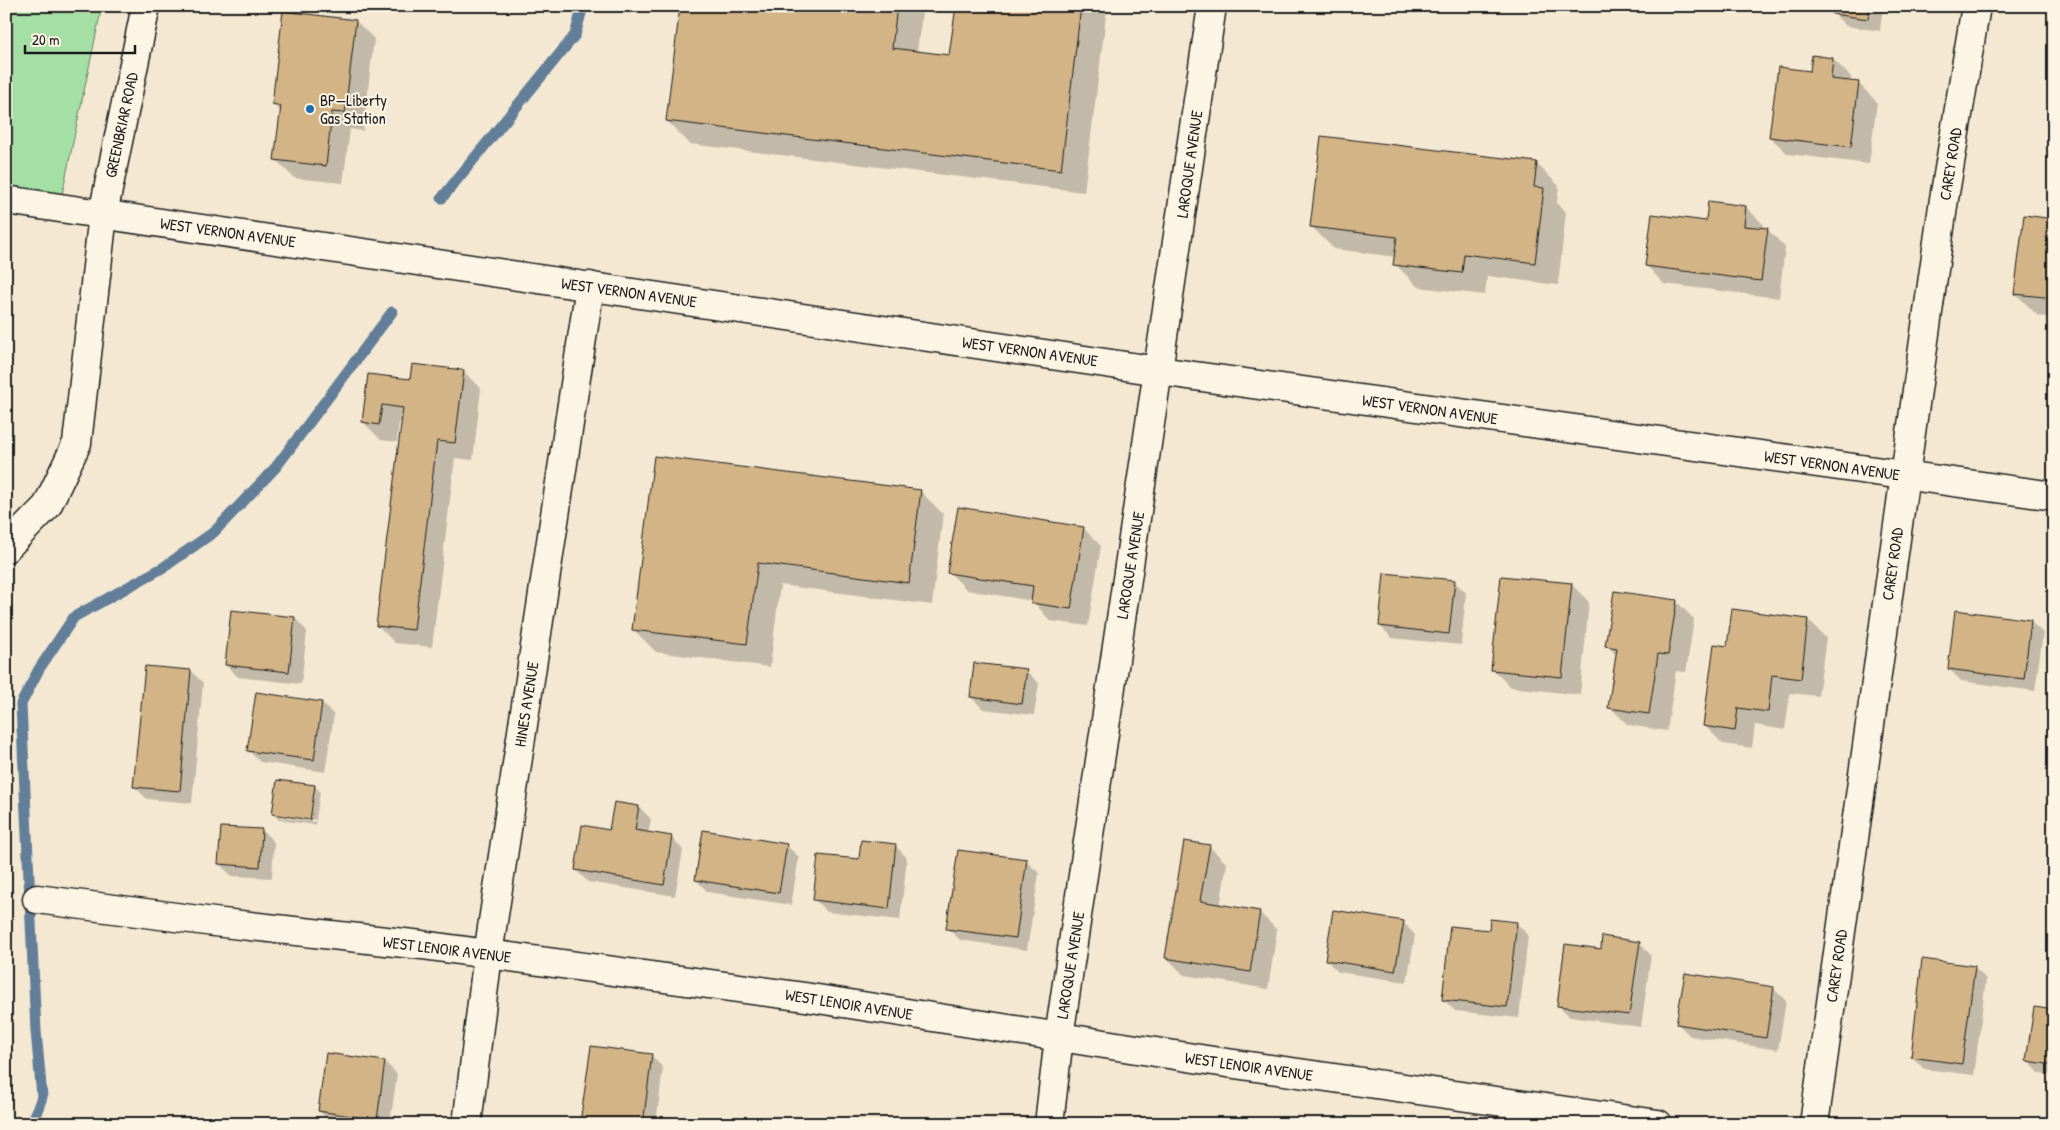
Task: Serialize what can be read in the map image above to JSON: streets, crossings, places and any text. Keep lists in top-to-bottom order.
{
  "streets": {
    "street": [
      "GREENBRIAR ROAD",
      "LAROQUE AVENUE",
      "CAREY ROAD",
      "WEST VERNON AVENUE",
      "HINES AVENUE",
      "WEST LENOIR AVENUE"
    ]
  },
  "crossings": [
    ["GREENBRIAR ROAD", "WEST VERNON AVENUE"],
    ["LAROQUE AVENUE", "WEST VERNON AVENUE"],
    ["LAROQUE AVENUE", "WEST LENOIR AVENUE"],
    ["CAREY ROAD", "WEST VERNON AVENUE"],
    ["WEST VERNON AVENUE", "HINES AVENUE"],
    ["HINES AVENUE", "WEST LENOIR AVENUE"]
  ],
  "places": ["BP—Liberty Gas Station"],
  "scale_bar": "20 m"
}
